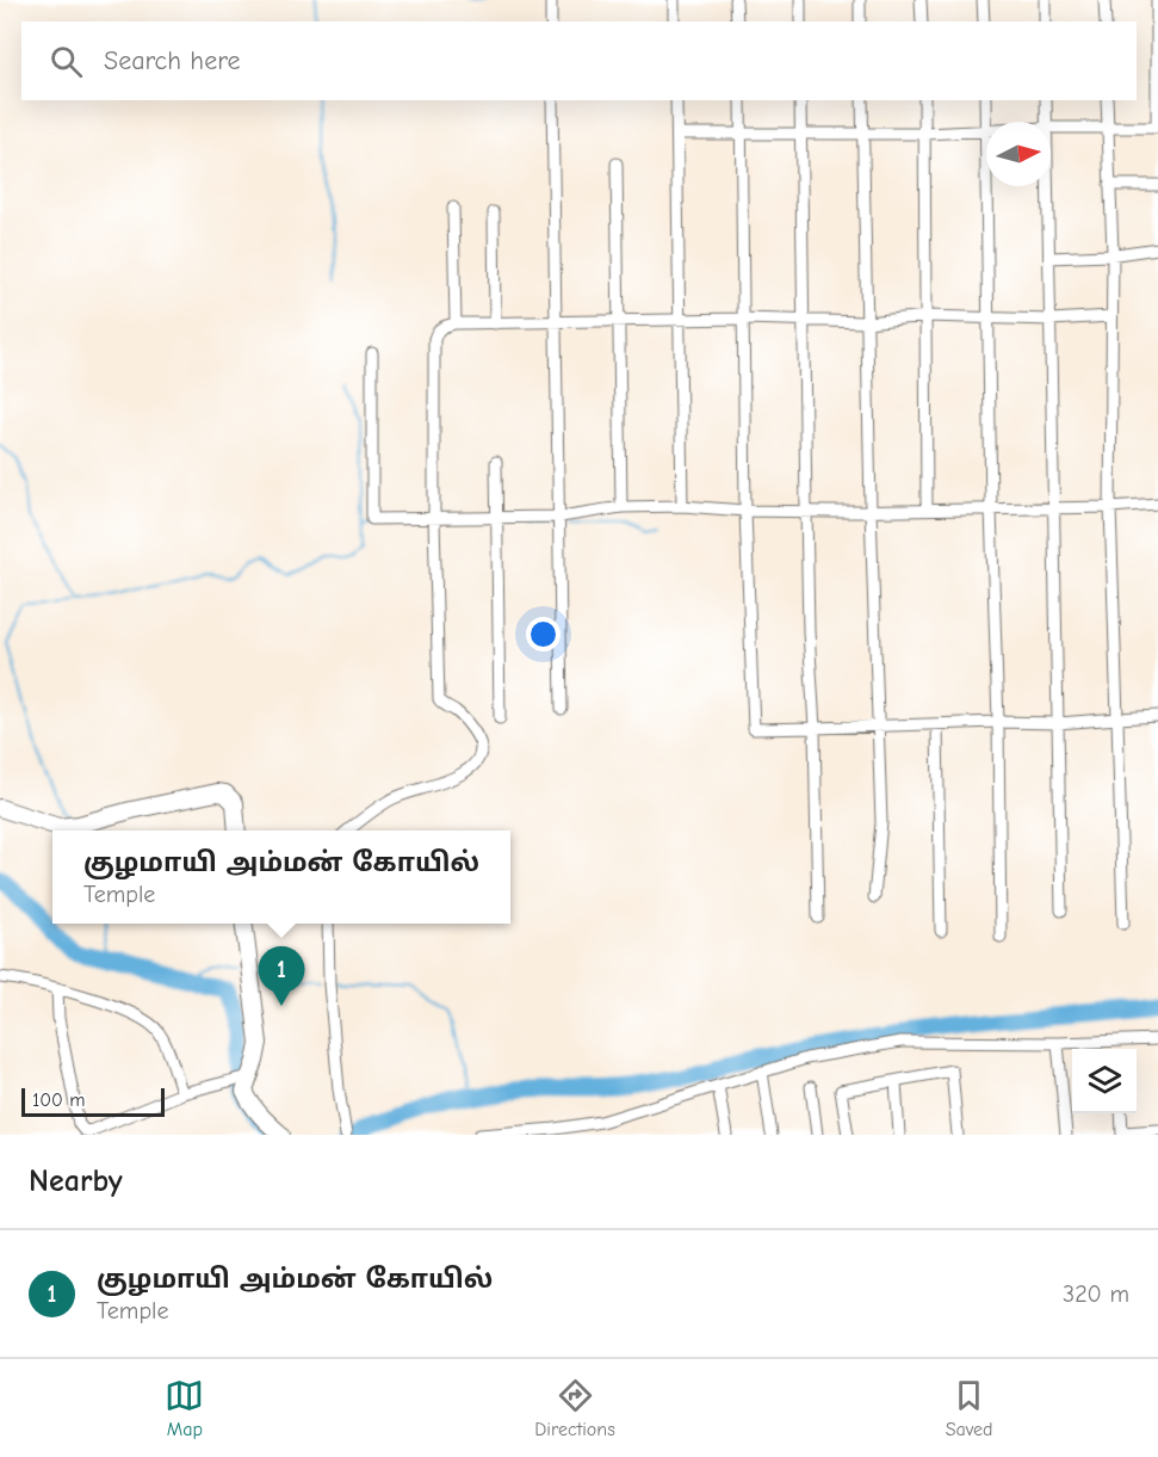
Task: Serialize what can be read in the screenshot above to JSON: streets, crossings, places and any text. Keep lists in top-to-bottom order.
{
  "scale_bar": "100 m",
  "north": "right",
  "page": {
    "search": "Search here",
    "popup": ["குழமாயி அம்மன் கோயில்", "Temple"],
    "pins": "1",
    "scale": "100 m",
    "heading": "Nearby",
    "list": [
      {
        "mark": "1",
        "name": "குழமாயி அம்மன் கோயில்",
        "note": "Temple",
        "value": "320 m"
      }
    ],
    "nav": ["Map", "Directions", "Saved"]
  }
}
